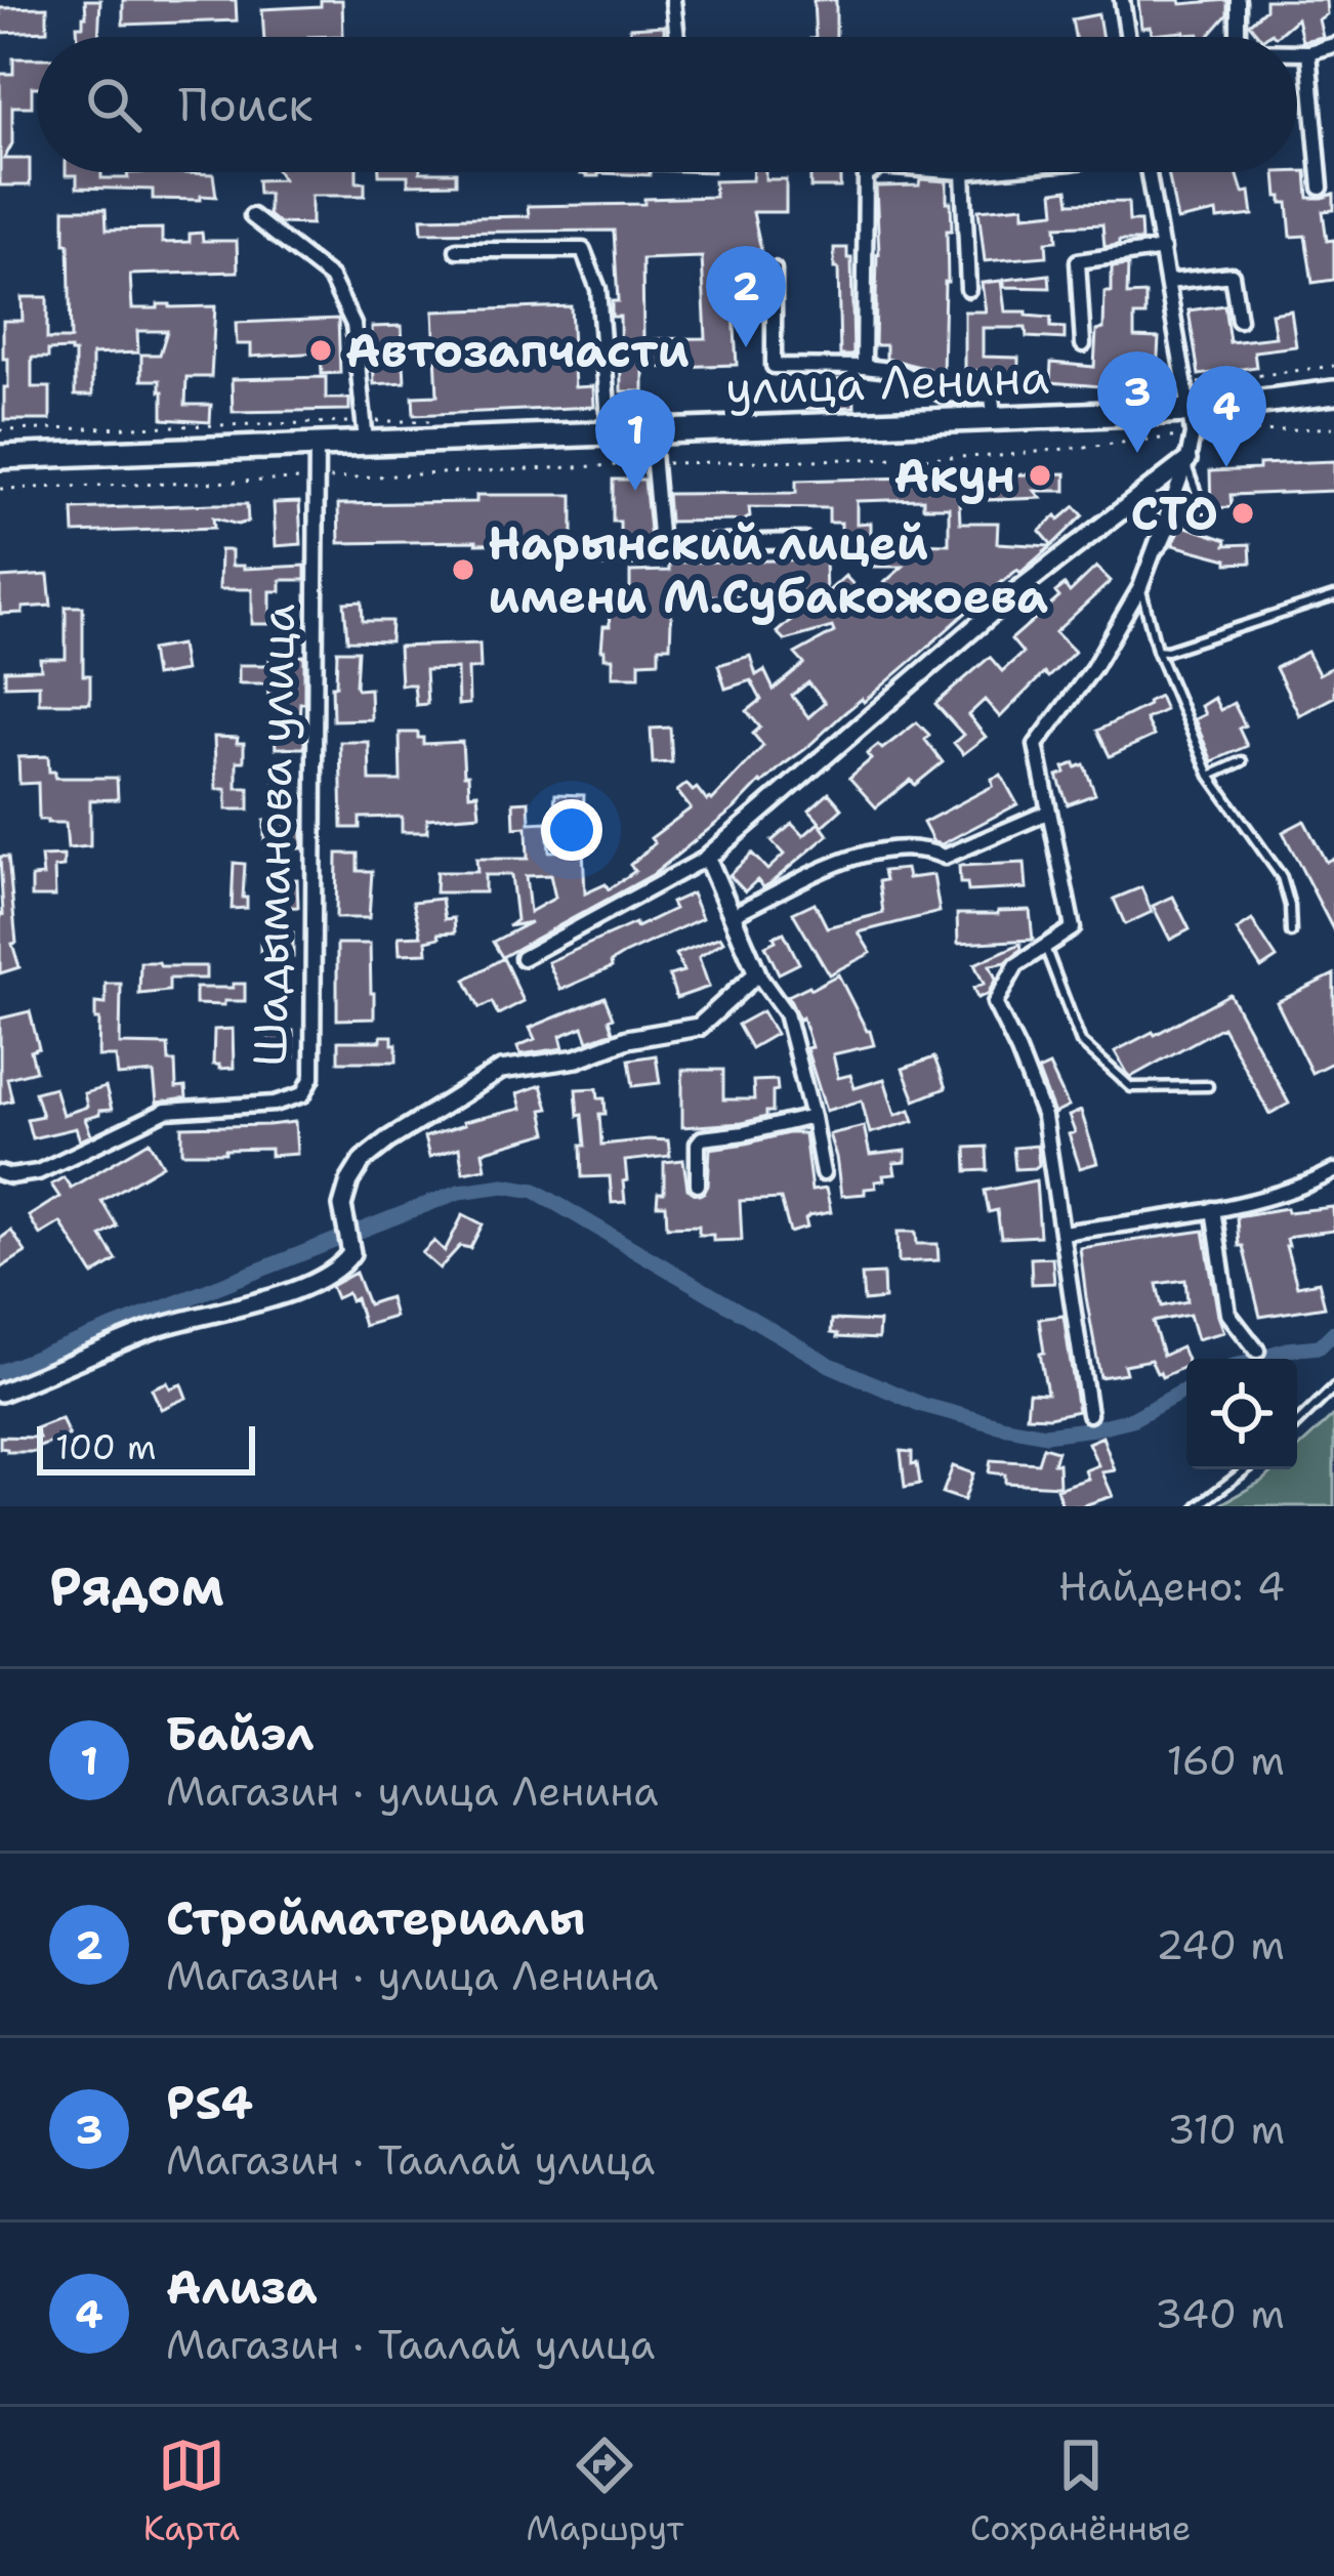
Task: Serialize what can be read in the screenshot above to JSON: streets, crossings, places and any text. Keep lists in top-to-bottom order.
{
  "streets": {
    "main road": ["улица Ленина"],
    "street": ["Шадыманова улица"]
  },
  "crossings": [
    ["улица Ленина", "Шадыманова улица"]
  ],
  "places": [
    "Автозапчасти",
    "Акун",
    "СТО",
    "Нарынский лицей имени М.Субакожоева"
  ],
  "scale_bar": "100 m",
  "page": {
    "search": "Поиск",
    "pins": [
      "2",
      "3",
      "4",
      "1"
    ],
    "scale": "100 m",
    "heading": ["Рядом", "Найдено: 4"],
    "list": [
      {
        "mark": "1",
        "name": "Байэл",
        "note": "Магазин · улица Ленина",
        "value": "160 m"
      },
      {
        "mark": "2",
        "name": "Стройматериалы",
        "note": "Магазин · улица Ленина",
        "value": "240 m"
      },
      {
        "mark": "3",
        "name": "PS4",
        "note": "Магазин · Таалай улица",
        "value": "310 m"
      },
      {
        "mark": "4",
        "name": "Ализа",
        "note": "Магазин · Таалай улица",
        "value": "340 m"
      }
    ],
    "nav": ["Карта", "Маршрут", "Сохранённые"]
  }
}
